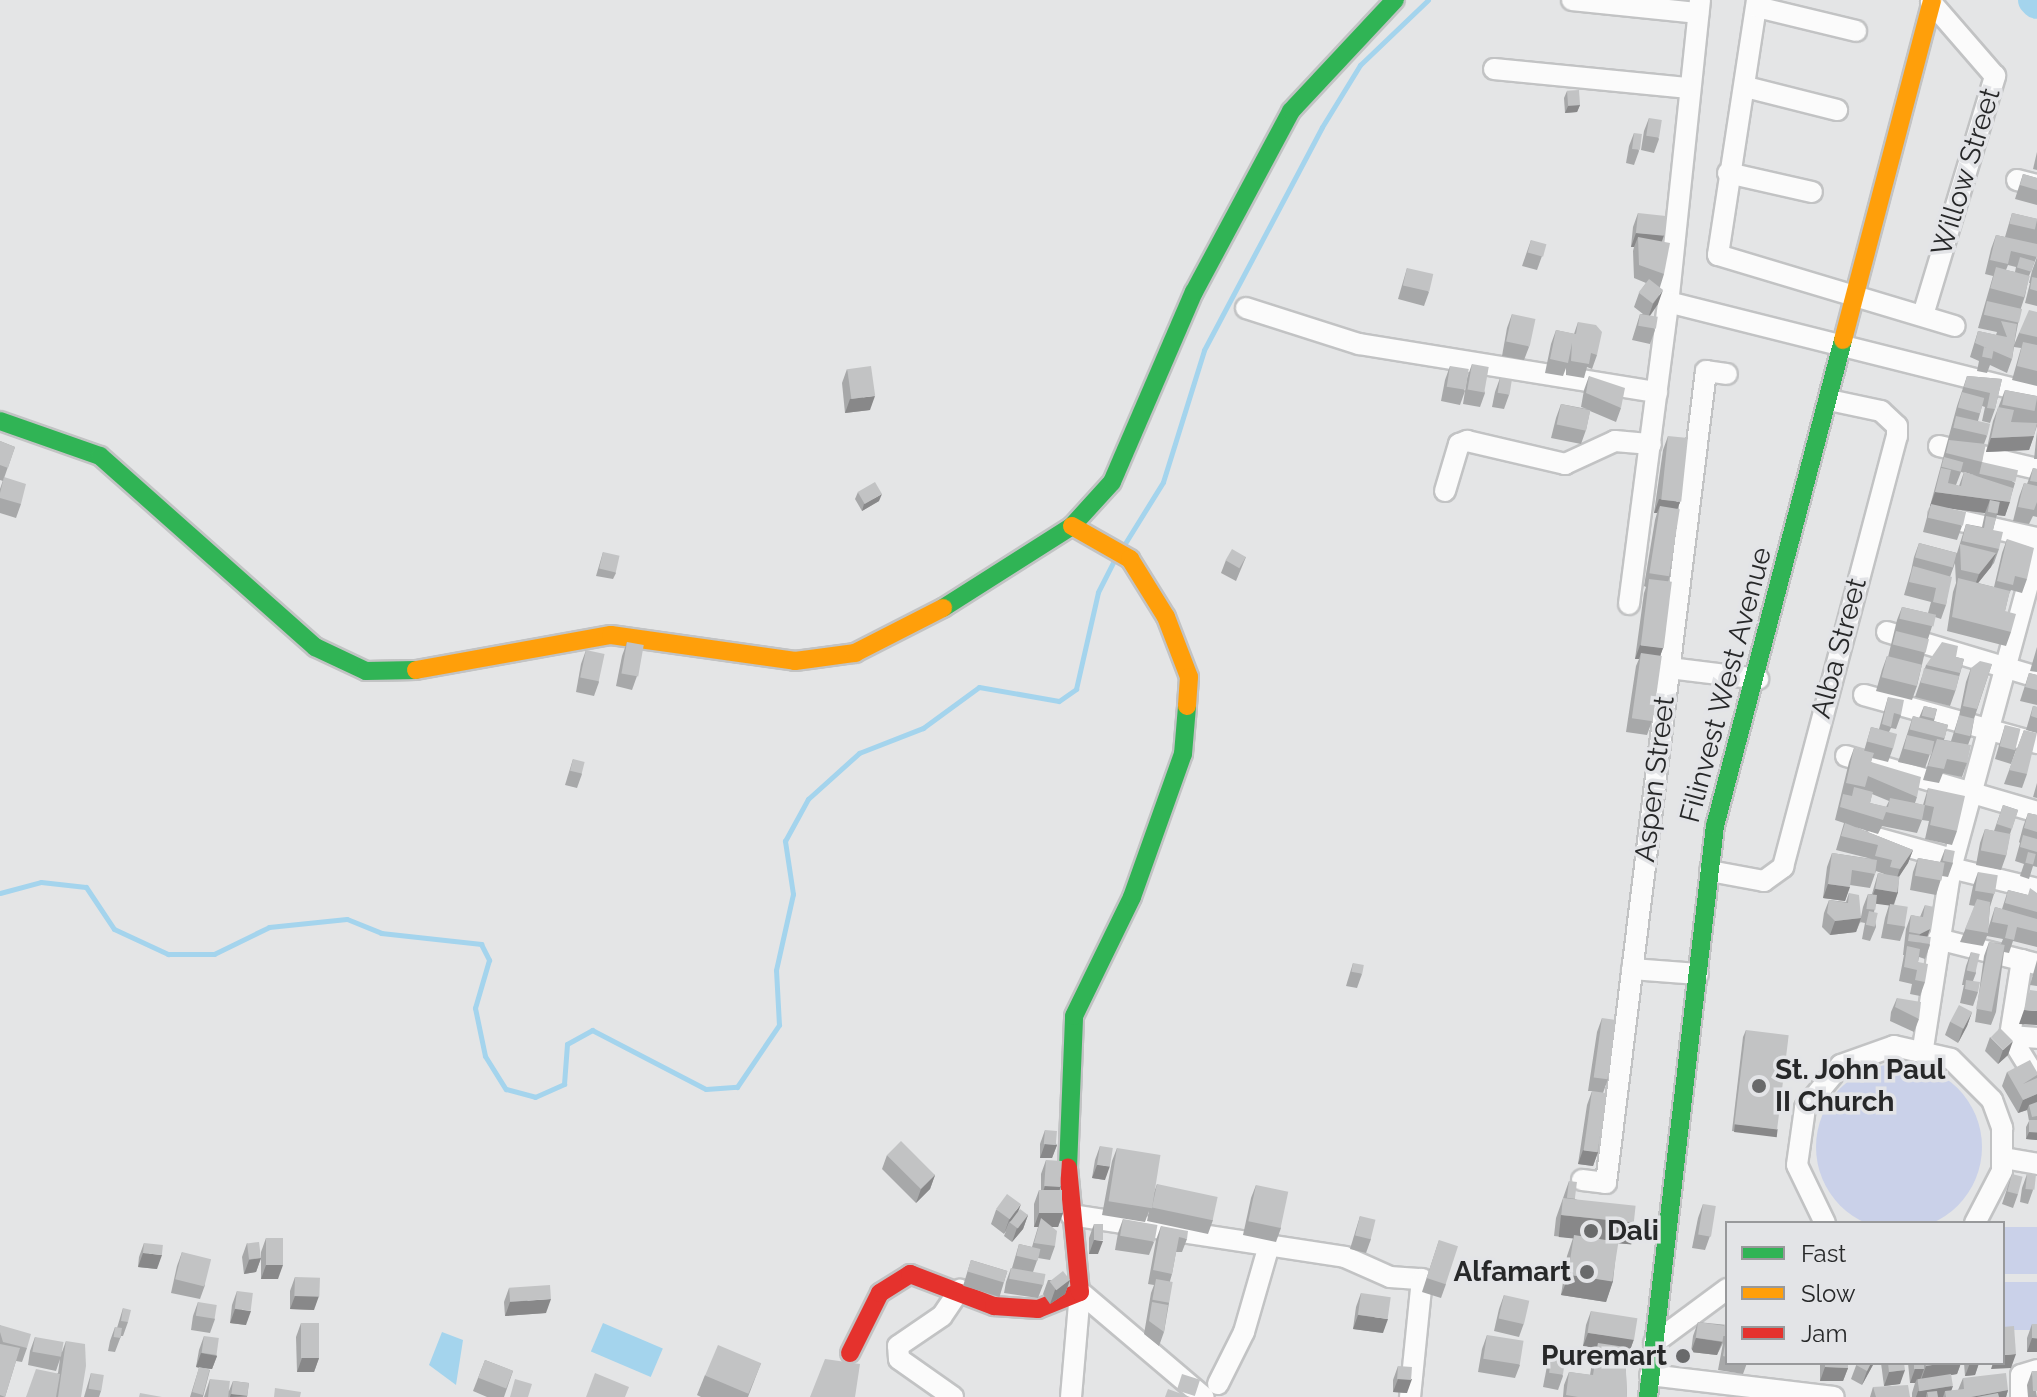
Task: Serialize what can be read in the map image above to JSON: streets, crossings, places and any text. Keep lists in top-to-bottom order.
{
  "streets": {
    "street": [
      "Willow Street",
      "Alba Street",
      "Filinvest West Avenue",
      "Aspen Street"
    ]
  },
  "crossings": [
    ["Willow Street", "Filinvest West Avenue"],
    ["Alba Street", "Filinvest West Avenue"]
  ],
  "places": [
    "St. John Paul II Church",
    "Dali",
    "Alfamart",
    "Puremart"
  ],
  "legend": ["Fast", "Slow", "Jam"]
}
